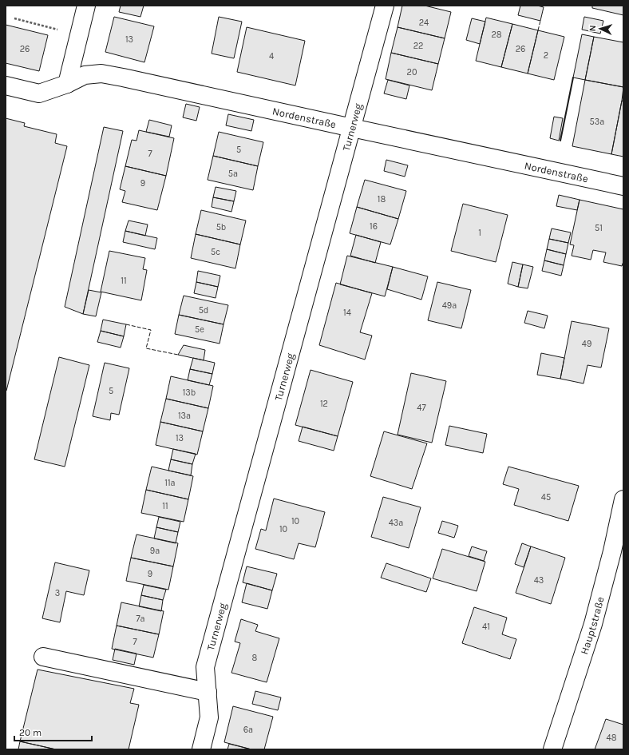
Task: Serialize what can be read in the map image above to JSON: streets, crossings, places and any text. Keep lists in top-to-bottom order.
{
  "streets": {
    "street": ["Nordenstraße", "Turnerweg", "Hauptstraße"]
  },
  "crossings": [
    ["Nordenstraße", "Turnerweg"]
  ],
  "house_numbers": [
    "24",
    "28",
    "13",
    "22",
    "26",
    "26",
    "2",
    "4",
    "20",
    "53a",
    "5",
    "7",
    "5a",
    "9",
    "18",
    "16",
    "5b",
    "51",
    "1",
    "5c",
    "11",
    "49a",
    "5d",
    "14",
    "5e",
    "49",
    "5",
    "13b",
    "12",
    "47",
    "13a",
    "13",
    "11a",
    "45",
    "11",
    "10",
    "43a",
    "10",
    "9a",
    "9",
    "43",
    "3",
    "7a",
    "41",
    "7",
    "8",
    "6a",
    "48"
  ],
  "scale_bar": "20 m",
  "north": "left"
}
